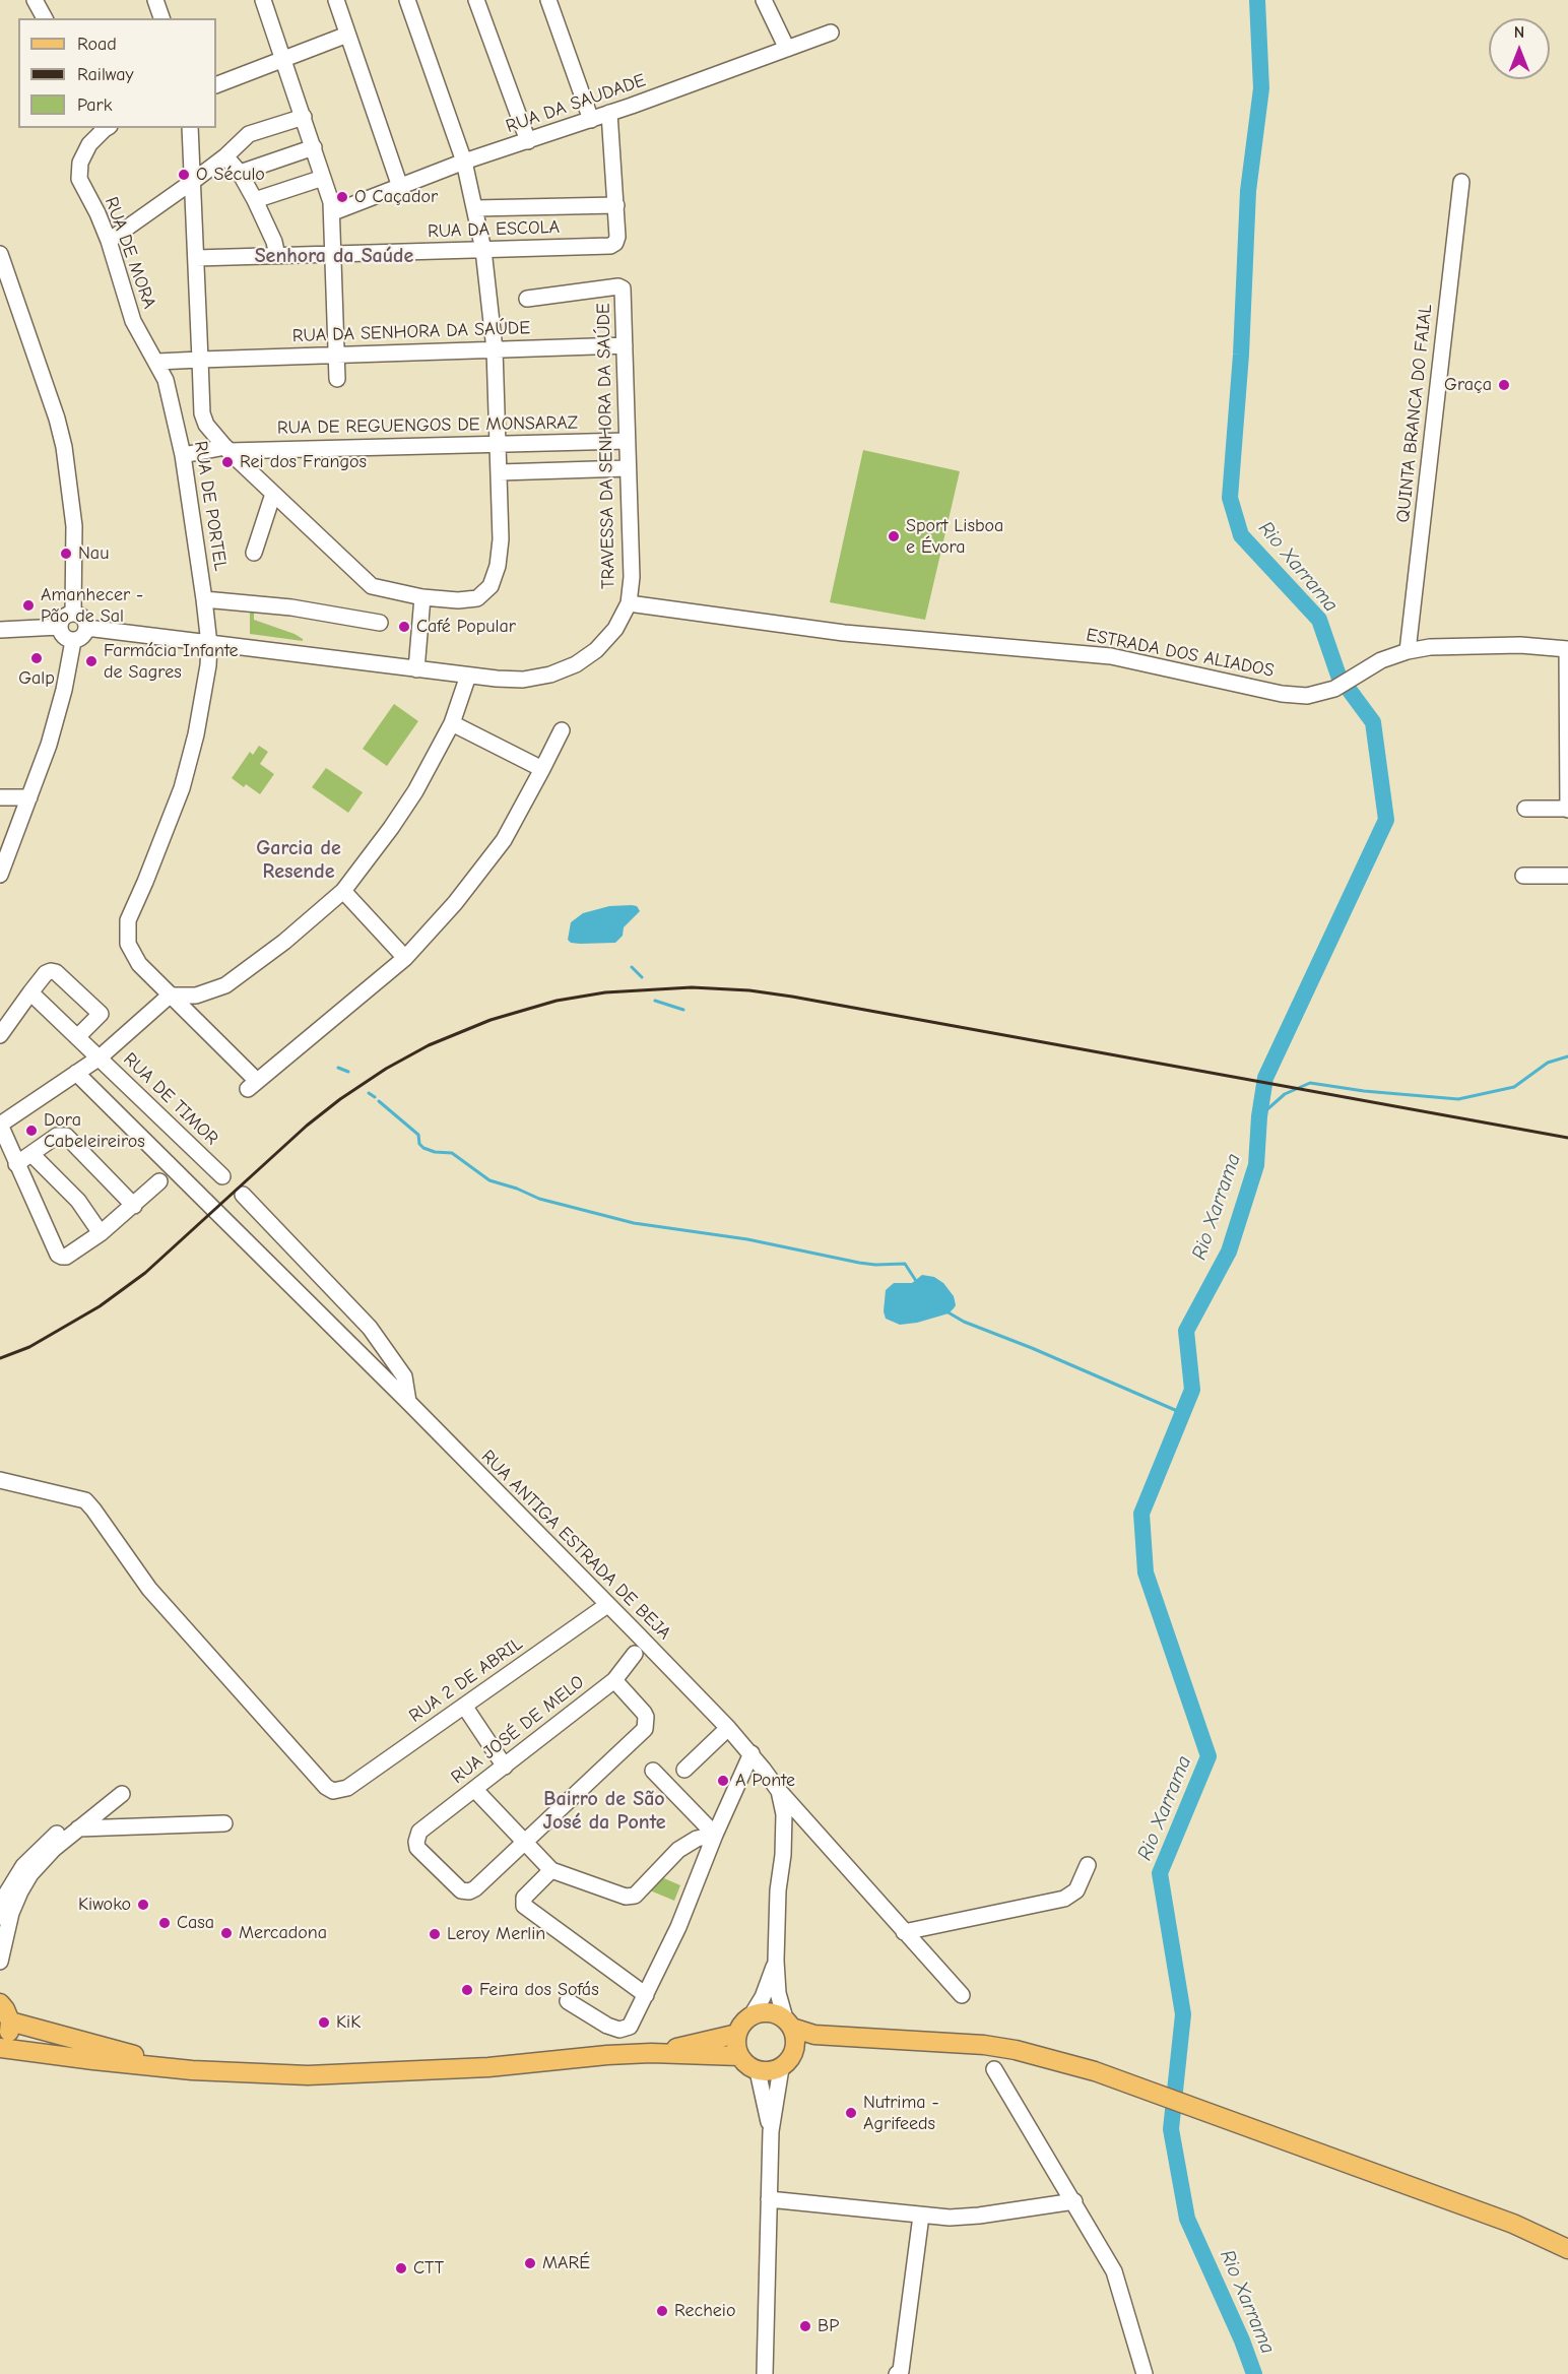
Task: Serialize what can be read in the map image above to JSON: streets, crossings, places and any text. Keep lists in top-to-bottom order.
{
  "streets": {
    "street": [
      "RUA DA SAUDADE",
      "RUA DA ESCOLA",
      "RUA DE MORA",
      "RUA DA SENHORA DA SAÚDE",
      "QUINTA BRANCA DO FAIAL",
      "RUA DE REGUENGOS DE MONSARAZ",
      "TRAVESSA DA SENHORA DA SAÚDE",
      "RUA DE PORTEL",
      "ESTRADA DOS ALIADOS",
      "RUA DE TIMOR",
      "RUA ANTIGA ESTRADA DE BEJA",
      "RUA 2 DE ABRIL",
      "RUA JOSÉ DE MELO"
    ]
  },
  "crossings": [
    ["RUA DE MORA", "RUA DA SENHORA DA SAÚDE"],
    ["RUA DE MORA", "RUA DE PORTEL"],
    ["RUA DA SENHORA DA SAÚDE", "TRAVESSA DA SENHORA DA SAÚDE"],
    ["QUINTA BRANCA DO FAIAL", "ESTRADA DOS ALIADOS"],
    ["RUA DE REGUENGOS DE MONSARAZ", "TRAVESSA DA SENHORA DA SAÚDE"],
    ["RUA DE REGUENGOS DE MONSARAZ", "RUA DE PORTEL"],
    ["TRAVESSA DA SENHORA DA SAÚDE", "ESTRADA DOS ALIADOS"],
    ["RUA DE TIMOR", "RUA ANTIGA ESTRADA DE BEJA"],
    ["RUA ANTIGA ESTRADA DE BEJA", "RUA 2 DE ABRIL"]
  ],
  "districts": ["Senhora da Saúde", "Garcia de Resende", "Bairro de São José da Ponte"],
  "water": ["Rio Xarrama"],
  "places": [
    "O Século",
    "O Caçador",
    "Graça",
    "Rei dos Frangos",
    "Sport Lisboa e Évora",
    "Nau",
    "Amanhecer - Pão de Sal",
    "Café Popular",
    "Galp",
    "Farmácia Infante de Sagres",
    "Dora Cabeleireiros",
    "A Ponte",
    "Kiwoko",
    "Casa",
    "Mercadona",
    "Leroy Merlin",
    "Feira dos Sofás",
    "KiK",
    "Nutrima - Agrifeeds",
    "MARÉ",
    "CTT",
    "Recheio",
    "BP"
  ],
  "legend": ["Road", "Railway", "Park"],
  "north": "top"
}
